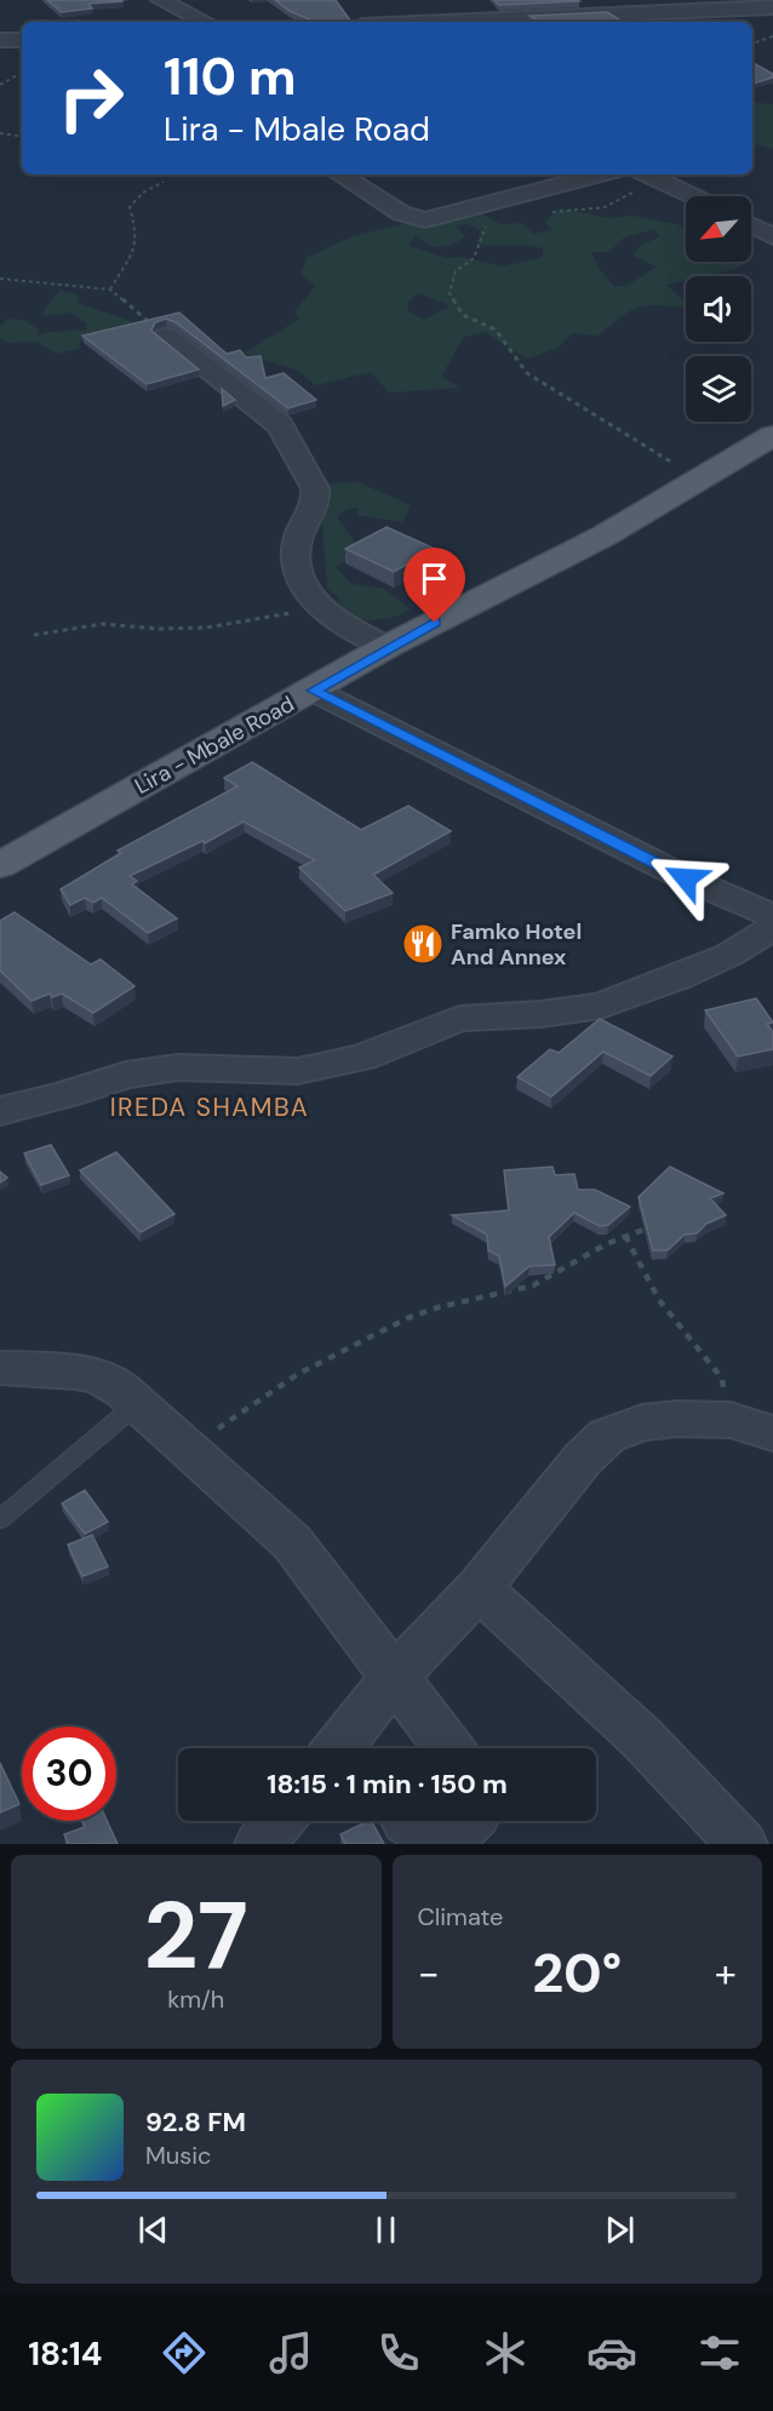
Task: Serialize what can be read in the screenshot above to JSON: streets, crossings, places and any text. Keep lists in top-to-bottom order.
{
  "streets": {
    "main road": ["Lira - Mbale Road"]
  },
  "districts": ["IREDA SHAMBA"],
  "places": {
    "restaurant": ["Famko Hotel And Annex"]
  },
  "north": "bottom left",
  "page": {
    "turn": ["110 m", "Lira - Mbale Road"],
    "limit": "30",
    "trip": "18:15 · 1 min · 150 m",
    "tile": [
      ["27", "km/h"],
      "Climate"
    ],
    "heat": ["−", "20°", "+"],
    "song": ["92.8 FM", "Music"],
    "tabs": "18:14"
  }
}
